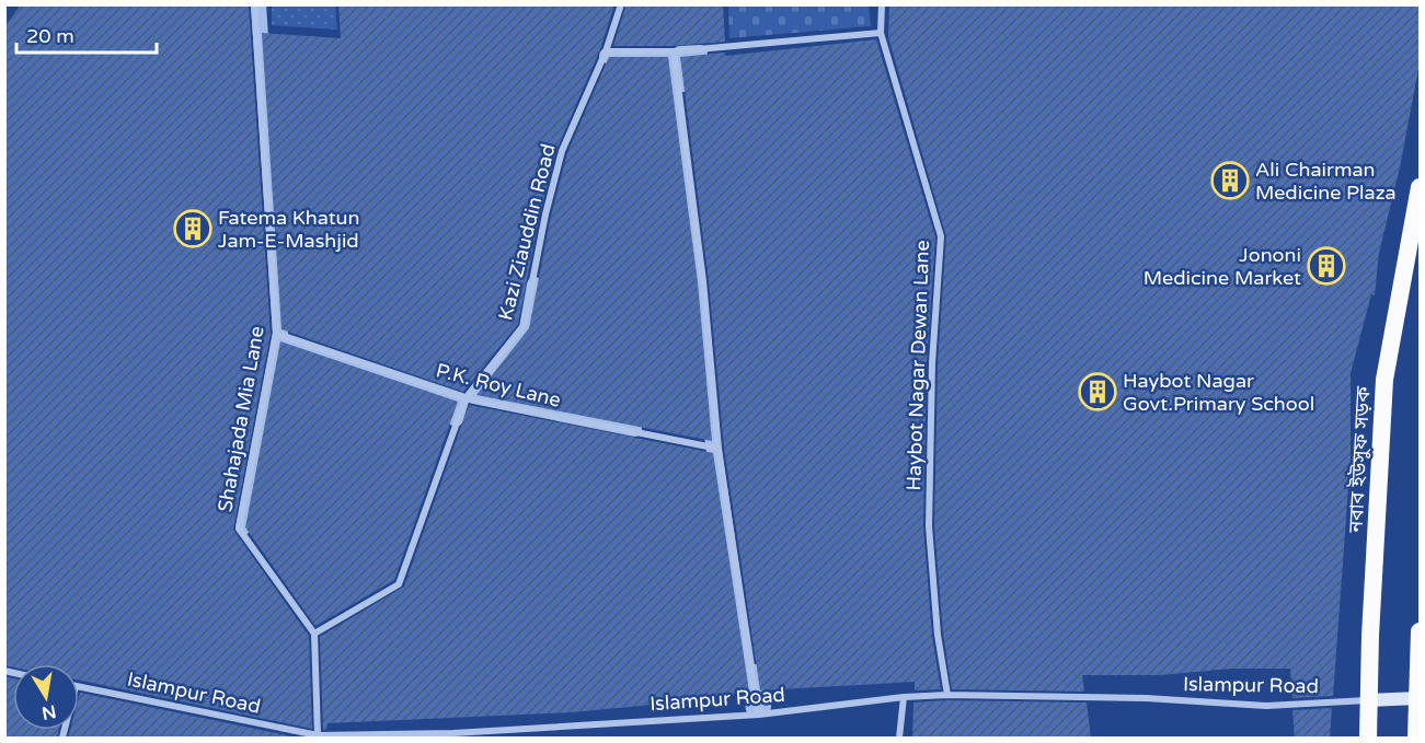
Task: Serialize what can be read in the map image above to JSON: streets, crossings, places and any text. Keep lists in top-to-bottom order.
{
  "streets": {
    "highway": ["নবাব ইউসুফ সড়ক"],
    "street": [
      "Kazi Ziauddin Road",
      "Haybot Nagar Dewan Lane",
      "P.K. Roy Lane",
      "Shahajada Mia Lane",
      "Islampur Road"
    ]
  },
  "crossings": [
    ["Kazi Ziauddin Road", "P.K. Roy Lane"],
    ["Kazi Ziauddin Road", "Shahajada Mia Lane"],
    ["Haybot Nagar Dewan Lane", "Islampur Road"],
    ["P.K. Roy Lane", "Shahajada Mia Lane"],
    ["নবাব ইউসুফ সড়ক", "Islampur Road"]
  ],
  "places": {
    "building": [
      "Ali Chairman Medicine Plaza",
      "Fatema Khatun Jam-E-Mashjid",
      "Jononi Medicine Market",
      "Haybot Nagar Govt.Primary School"
    ]
  },
  "scale_bar": "20 m",
  "north": "bottom"
}
